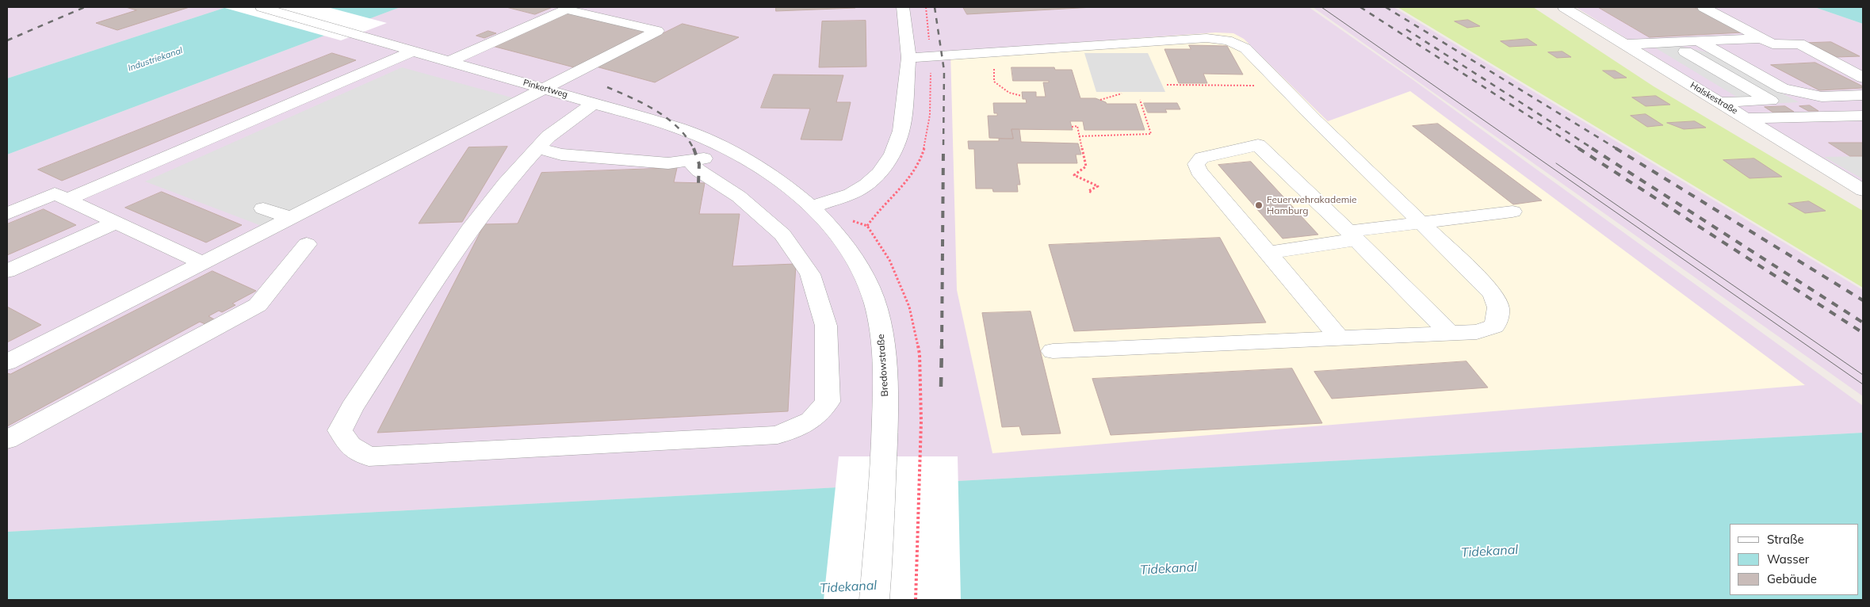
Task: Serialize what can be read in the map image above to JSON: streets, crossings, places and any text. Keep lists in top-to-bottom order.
{
  "streets": {
    "street": ["Pinkertweg", "Halskestraße", "Bredowstraße"]
  },
  "crossings": [
    ["Pinkertweg", "Bredowstraße"]
  ],
  "water": ["Industriekanal", "Tidekanal"],
  "places": ["Feuerwehrakademie Hamburg"],
  "legend": ["Straße", "Wasser", "Gebäude"]
}
